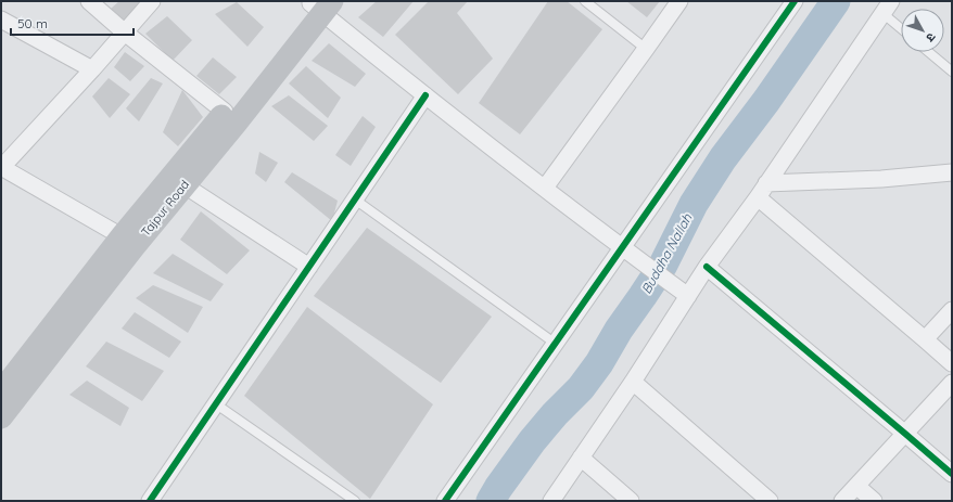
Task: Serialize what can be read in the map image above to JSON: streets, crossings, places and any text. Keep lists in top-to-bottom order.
{
  "streets": {
    "main road": ["Tajpur Road"]
  },
  "water": ["Buddha Nallah"],
  "scale_bar": "50 m",
  "north": "bottom right"
}
